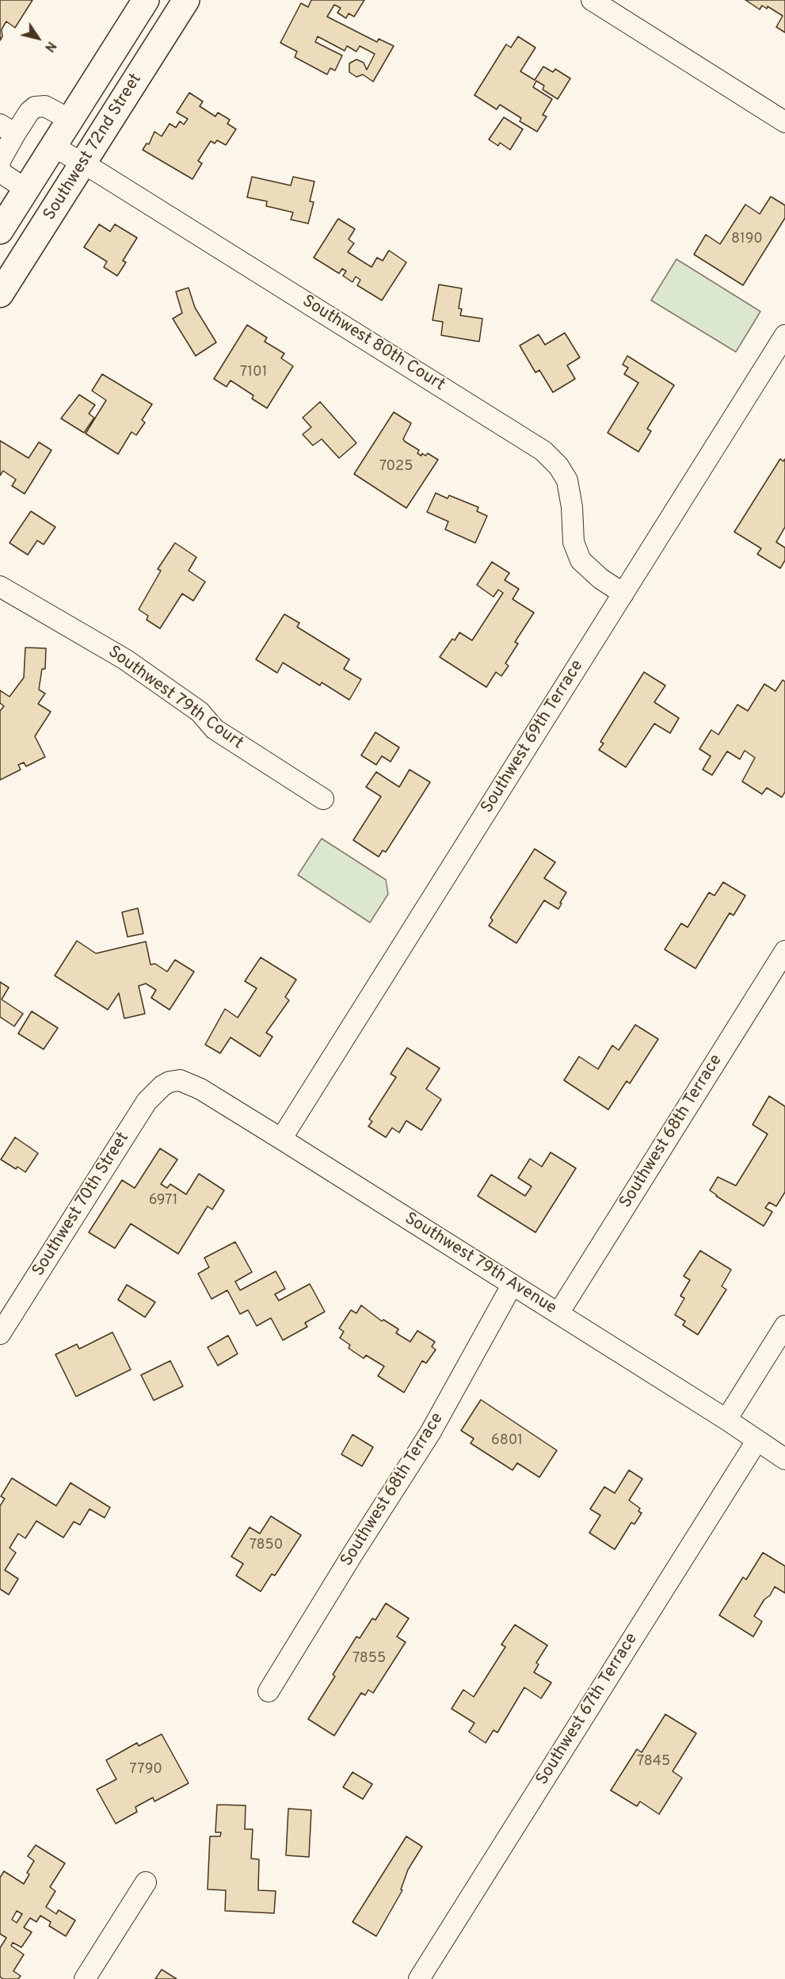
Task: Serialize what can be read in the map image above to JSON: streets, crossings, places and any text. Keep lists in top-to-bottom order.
{
  "streets": {
    "main road": ["Southwest 72nd Street"],
    "street": [
      "Southwest 80th Court",
      "Southwest 79th Court",
      "Southwest 69th Terrace",
      "Southwest 68th Terrace",
      "Southwest 70th Street",
      "Southwest 79th Avenue",
      "Southwest 67th Terrace"
    ]
  },
  "crossings": [
    ["Southwest 72nd Street", "Southwest 80th Court"],
    ["Southwest 80th Court", "Southwest 69th Terrace"],
    ["Southwest 69th Terrace", "Southwest 79th Avenue"],
    ["Southwest 68th Terrace", "Southwest 79th Avenue"],
    ["Southwest 70th Street", "Southwest 79th Avenue"],
    ["Southwest 79th Avenue", "Southwest 67th Terrace"]
  ],
  "house_numbers": [
    "8190",
    "7101",
    "7025",
    "6971",
    "6801",
    "7850",
    "7855",
    "7845",
    "7790"
  ],
  "north": "bottom right"
}
